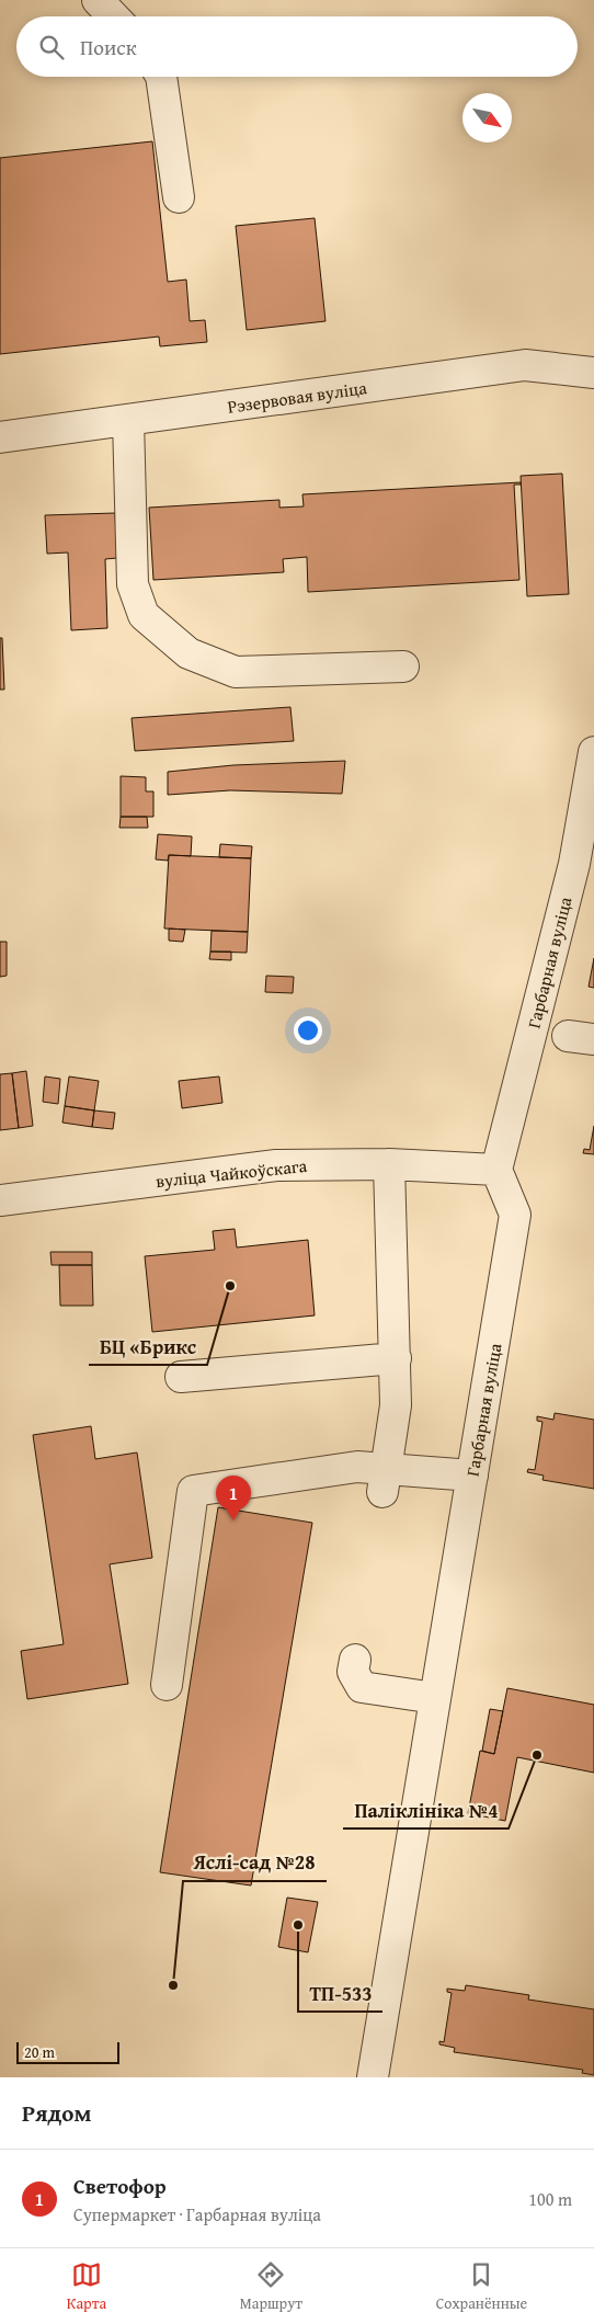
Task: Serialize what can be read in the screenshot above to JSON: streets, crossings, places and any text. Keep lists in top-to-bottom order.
{
  "streets": {
    "street": ["Рэзервовая вуліца", "Гарбарная вуліца", "вуліца Чайкоўскага"]
  },
  "crossings": [
    ["Гарбарная вуліца", "вуліца Чайкоўскага"]
  ],
  "places": [
    "БЦ «Брикс",
    "Паліклініка №4",
    "ТП-533",
    "Яслі-сад №28"
  ],
  "scale_bar": "20 m",
  "north": "bottom right",
  "page": {
    "search": "Поиск",
    "pins": "1",
    "scale": "20 m",
    "heading": "Рядом",
    "list": [
      {
        "mark": "1",
        "name": "Светофор",
        "note": "Супермаркет · Гарбарная вуліца",
        "value": "100 m"
      }
    ],
    "nav": ["Карта", "Маршрут", "Сохранённые"]
  }
}
